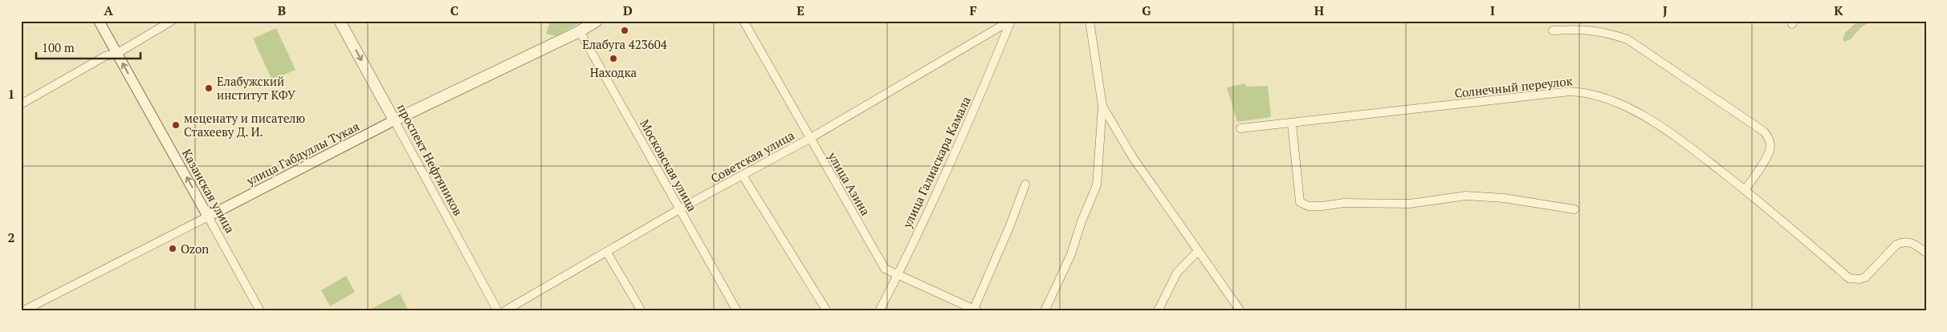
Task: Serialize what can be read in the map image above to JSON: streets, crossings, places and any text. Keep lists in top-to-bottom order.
{
  "streets": {
    "main road": ["улица Габдуллы Тукая", "проспект Нефтяников"],
    "street": [
      "Солнечный переулок",
      "Советская улица",
      "улица Галиаскара Камала",
      "Московская улица",
      "улица Азина",
      "Казанская улица"
    ]
  },
  "crossings": [
    ["улица Габдуллы Тукая", "проспект Нефтяников"],
    ["улица Габдуллы Тукая", "Московская улица"],
    ["улица Габдуллы Тукая", "Казанская улица"],
    ["Советская улица", "улица Галиаскара Камала"],
    ["Советская улица", "Московская улица"],
    ["Советская улица", "улица Азина"],
    ["улица Галиаскара Камала", "улица Азина"]
  ],
  "one_way": ["Казанская улица"],
  "places": [
    "Елабуга 423604",
    "Находка",
    "Елабужский институт КФУ",
    "меценату и писателю Стахееву Д. И.",
    "Ozon"
  ],
  "scale_bar": "100 m",
  "grid": {
    "columns": [
      "A",
      "B",
      "C",
      "D",
      "E",
      "F",
      "G",
      "H",
      "I",
      "J",
      "K"
    ],
    "rows": ["1", "2"]
  }
}
